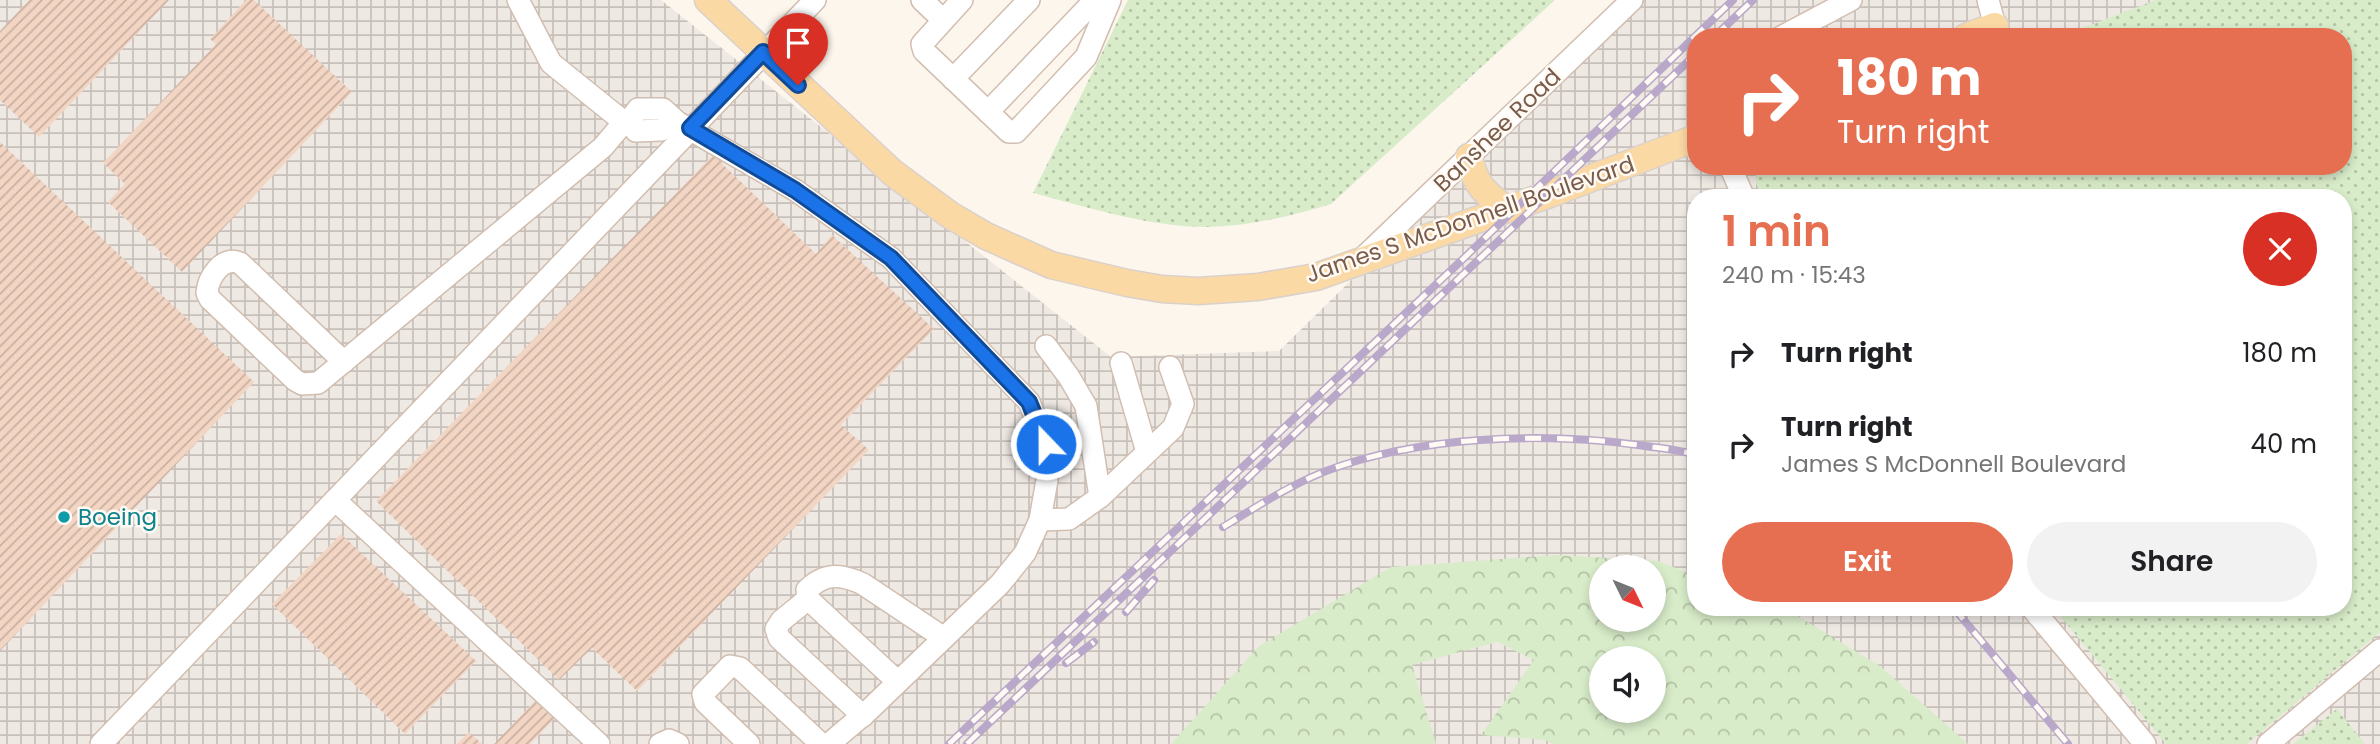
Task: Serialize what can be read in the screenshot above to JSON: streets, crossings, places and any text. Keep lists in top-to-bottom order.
{
  "streets": {
    "main road": ["James S McDonnell Boulevard"],
    "street": ["Banshee Road"]
  },
  "crossings": [
    ["Banshee Road", "James S McDonnell Boulevard"]
  ],
  "places": ["Boeing"],
  "north": "bottom right",
  "page": {
    "turn": ["180 m", "Turn right"],
    "heading": ["1 min", "240 m · 15:43"],
    "list": [
      {
        "name": "Turn right",
        "value": "180 m"
      },
      {
        "name": "Turn right",
        "note": "James S McDonnell Boulevard",
        "value": "40 m"
      }
    ],
    "buttons": ["Exit", "Share"]
  }
}
